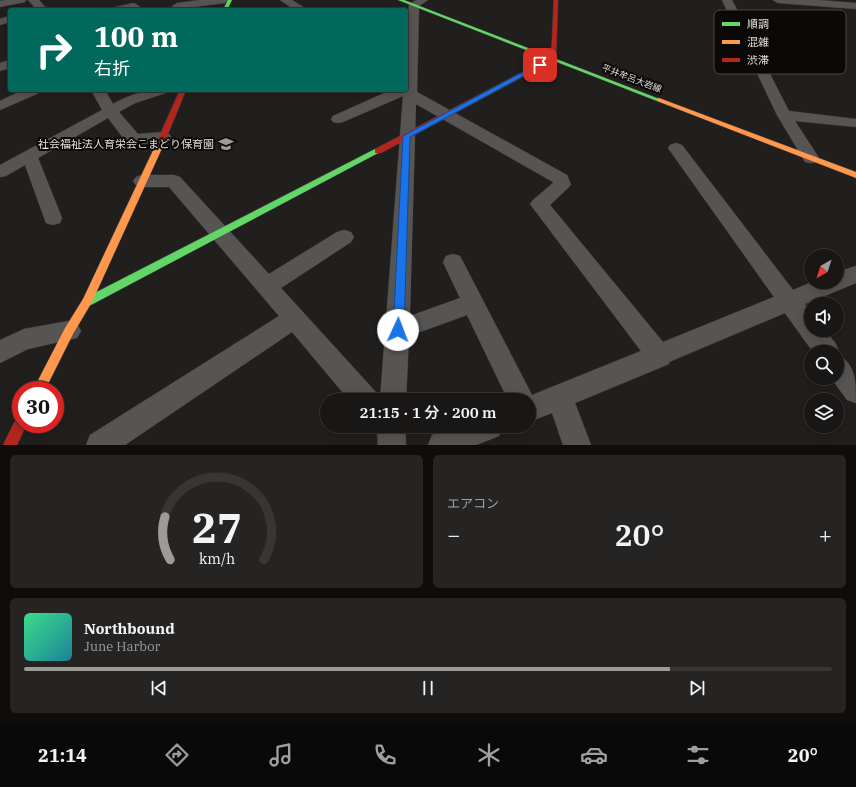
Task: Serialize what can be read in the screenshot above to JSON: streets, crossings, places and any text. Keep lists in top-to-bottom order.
{
  "streets": {
    "street": ["平井牟呂大岩線"]
  },
  "places": {
    "school or university": ["社会福祉法人育栄会こまどり保育園"]
  },
  "legend": ["順調", "混雑", "渋滞"],
  "north": "bottom left",
  "page": {
    "turn": ["100 m", "右折"],
    "limit": "30",
    "trip": "21:15 · 1 分 · 200 m",
    "tile": "エアコン",
    "heat": ["−", "20°", "+"],
    "song": ["Northbound", "June Harbor"],
    "tabs": ["21:14", "20°"],
    "gauge": ["27", "km/h"]
  }
}
